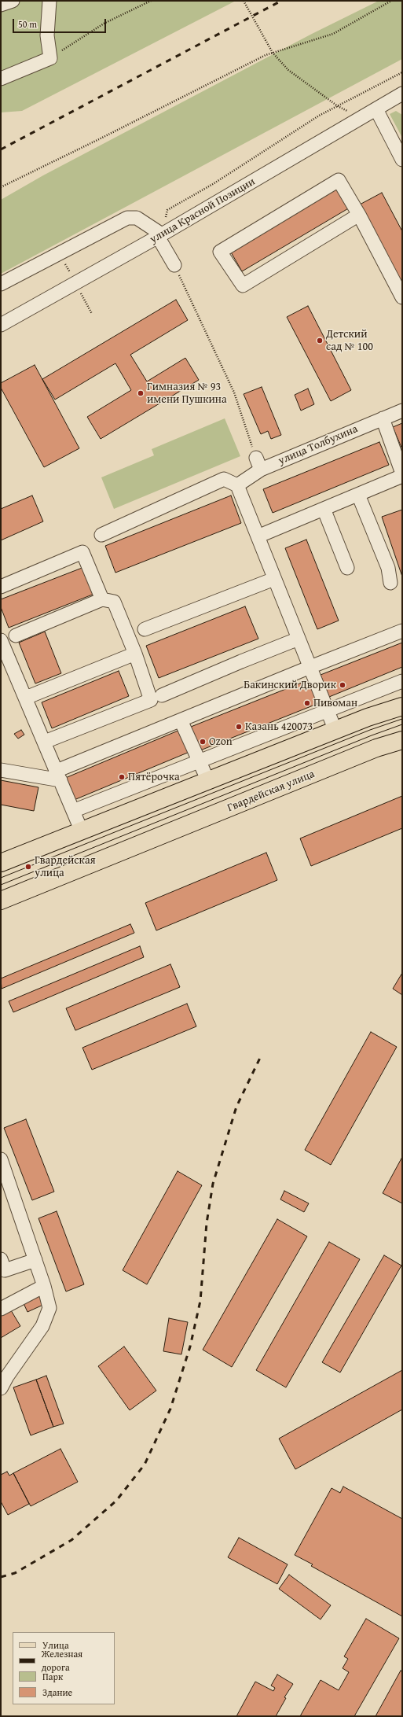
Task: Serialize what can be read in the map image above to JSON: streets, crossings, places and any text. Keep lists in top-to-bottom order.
{
  "streets": {
    "main road": ["Гвардейская улица"],
    "street": ["улица Красной Позиции", "улица Толбухина"]
  },
  "places": [
    "Детский сад № 100",
    "Гимназия № 93 имени Пушкина",
    "Бакинский Дворик",
    "Пивоман",
    "Казань 420073",
    "Ozon",
    "Пятёрочка",
    "Гвардейская улица"
  ],
  "legend": [
    "Улица",
    "Железная дорога",
    "Парк",
    "Здание"
  ],
  "scale_bar": "50 m"
}
